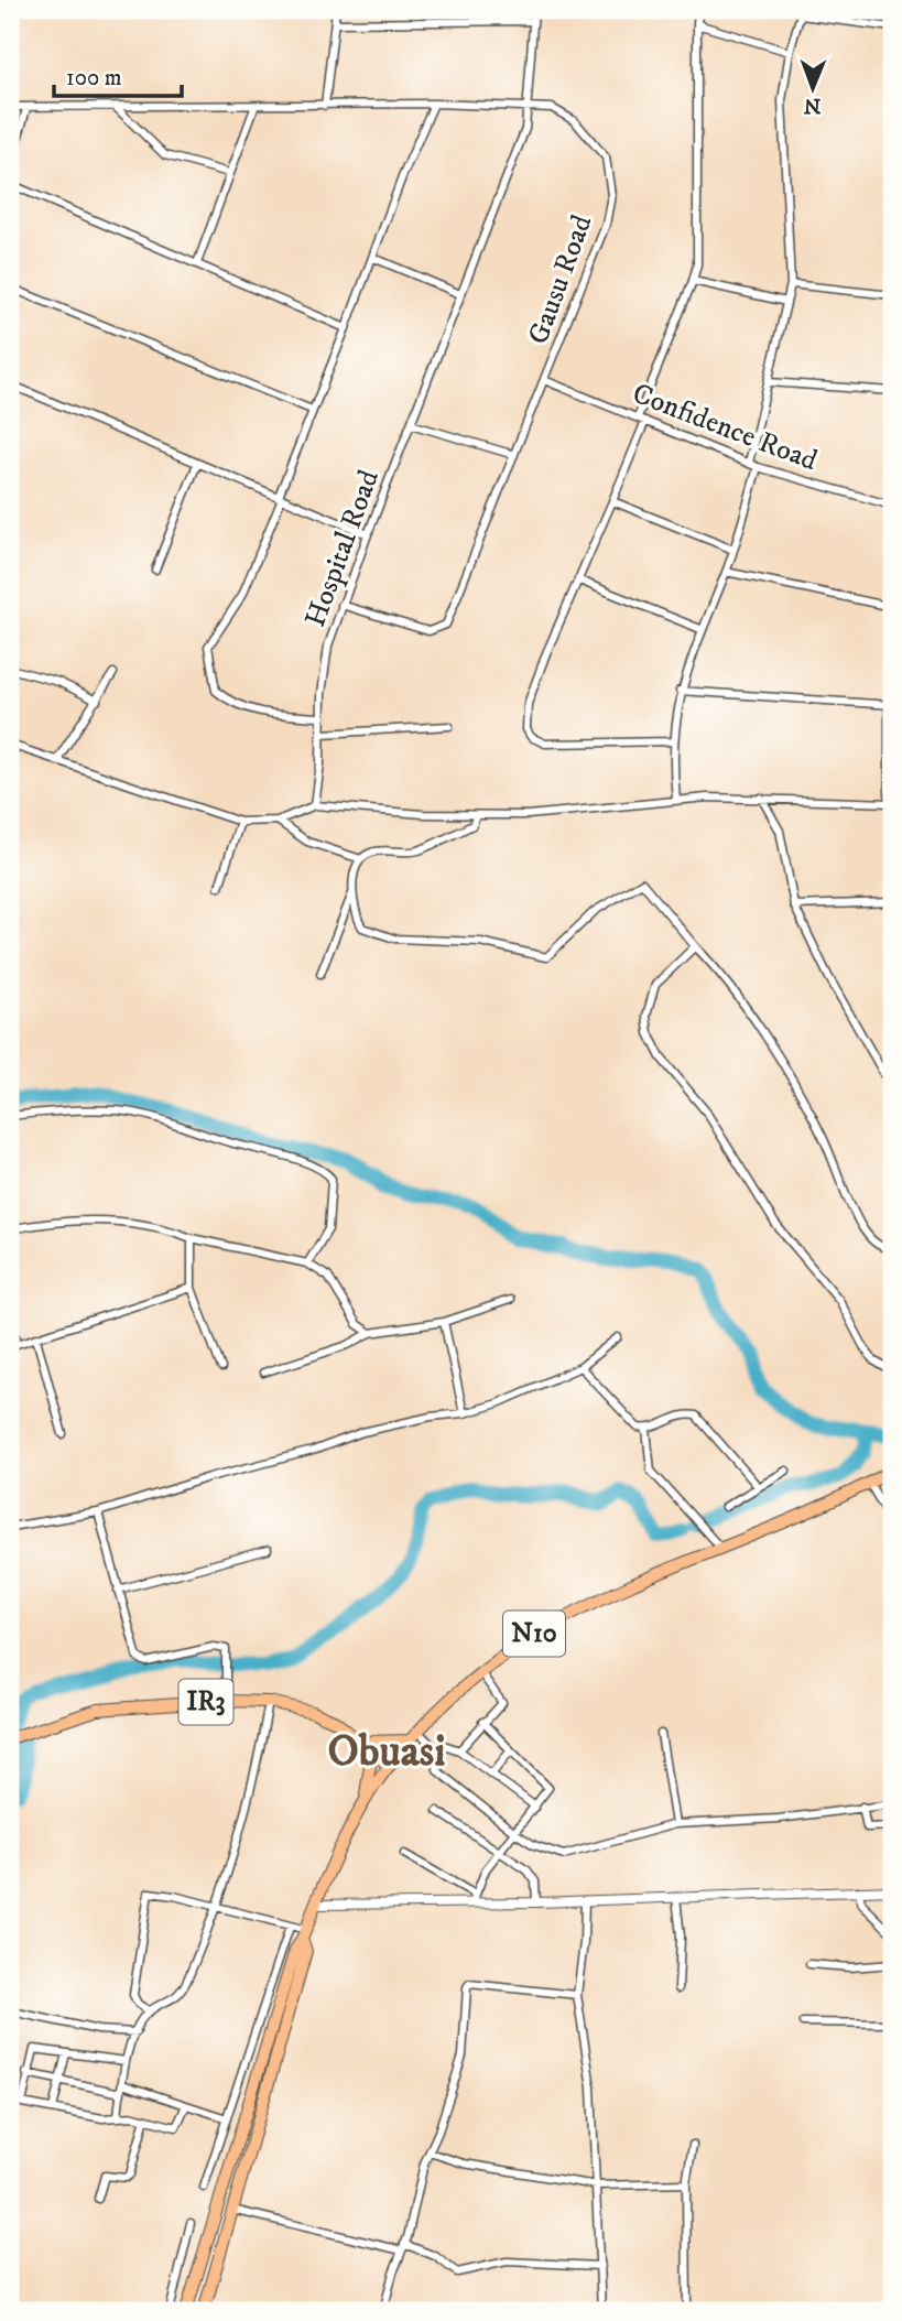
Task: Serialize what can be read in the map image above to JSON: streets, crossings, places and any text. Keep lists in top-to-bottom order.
{
  "streets": {
    "main road": ["N10", "IR3"],
    "street": ["Gausu Road", "Confidence Road", "Hospital Road"]
  },
  "crossings": [
    ["Gausu Road", "Confidence Road"],
    ["Gausu Road", "Hospital Road"],
    ["N10", "IR3"]
  ],
  "districts": ["Obuasi"],
  "scale_bar": "100 m",
  "north": "bottom"
}
